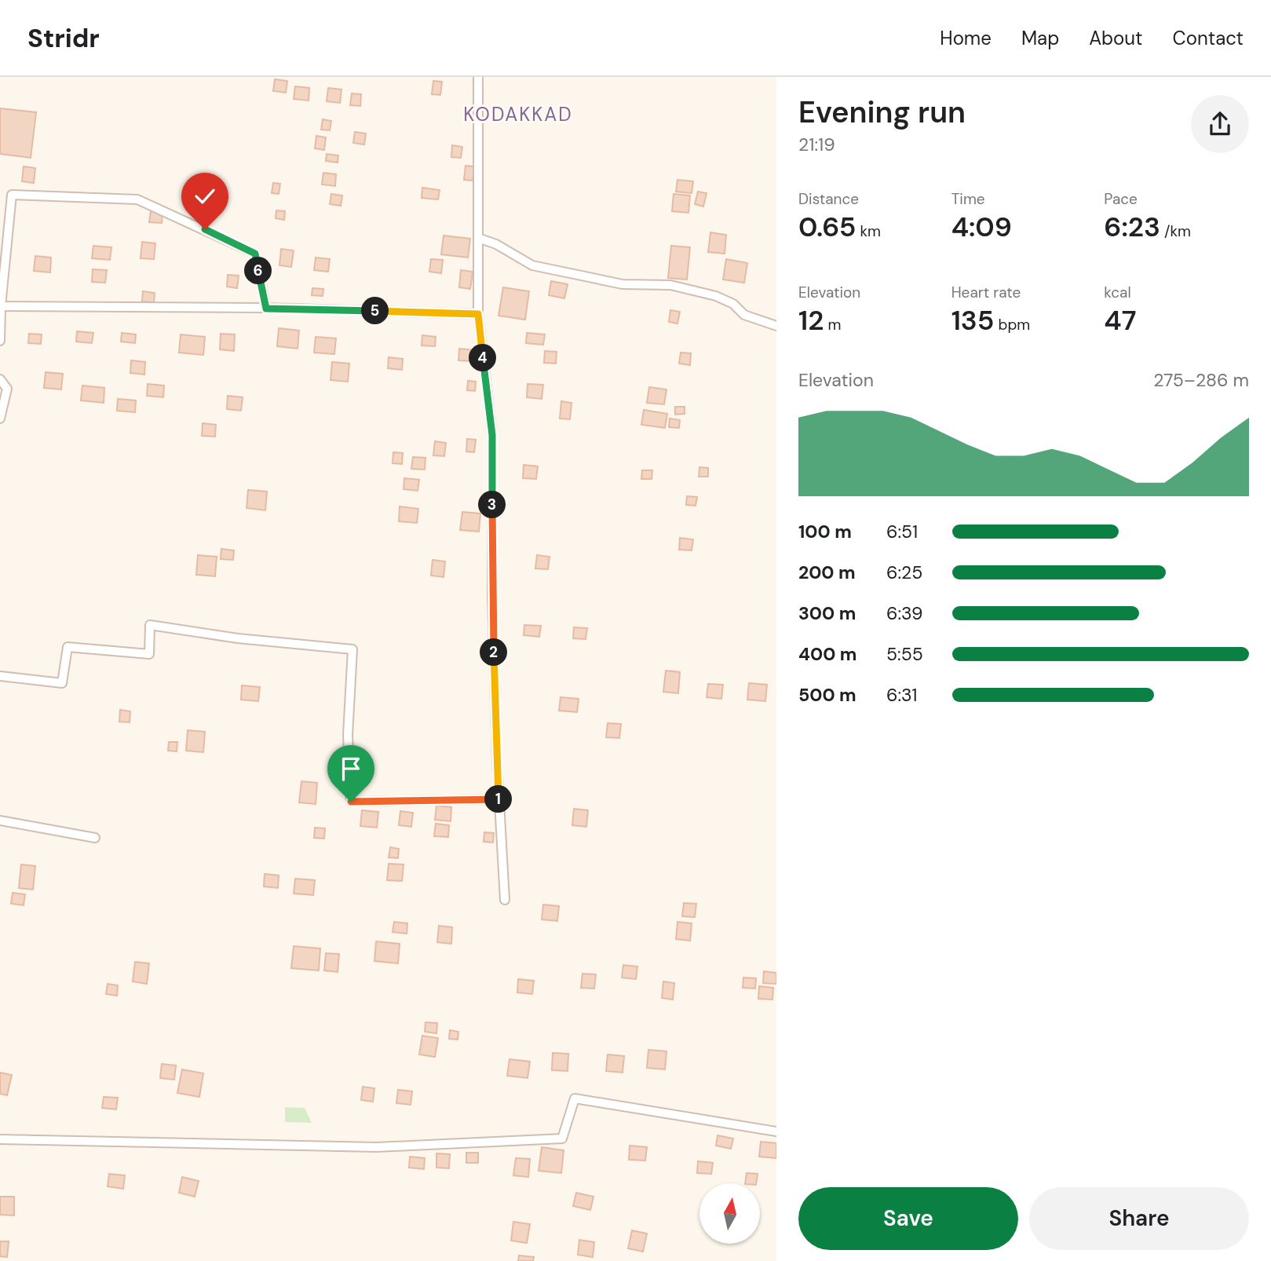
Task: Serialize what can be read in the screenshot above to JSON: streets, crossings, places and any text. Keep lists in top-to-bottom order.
{
  "districts": ["KODAKKAD"],
  "north": "top",
  "page": {
    "header": "Stridr",
    "nav": [
      "Home",
      "Map",
      "About",
      "Contact"
    ],
    "heading": ["Evening run", "21:19"],
    "stats": [
      ["Distance", "0.65 km"],
      ["Time", "4:09"],
      ["Pace", "6:23 /km"],
      ["Elevation", "12 m"],
      ["Heart rate", "135 bpm"],
      ["kcal", "47"]
    ],
    "pins": [
      "6",
      "5",
      "4",
      "3",
      "2",
      "1"
    ],
    "chart": ["Elevation", "275–286 m"],
    "list": [
      {
        "name": "100 m",
        "note": "6:51"
      },
      {
        "name": "200 m",
        "note": "6:25"
      },
      {
        "name": "300 m",
        "note": "6:39"
      },
      {
        "name": "400 m",
        "note": "5:55"
      },
      {
        "name": "500 m",
        "note": "6:31"
      }
    ],
    "buttons": ["Save", "Share"]
  }
}
